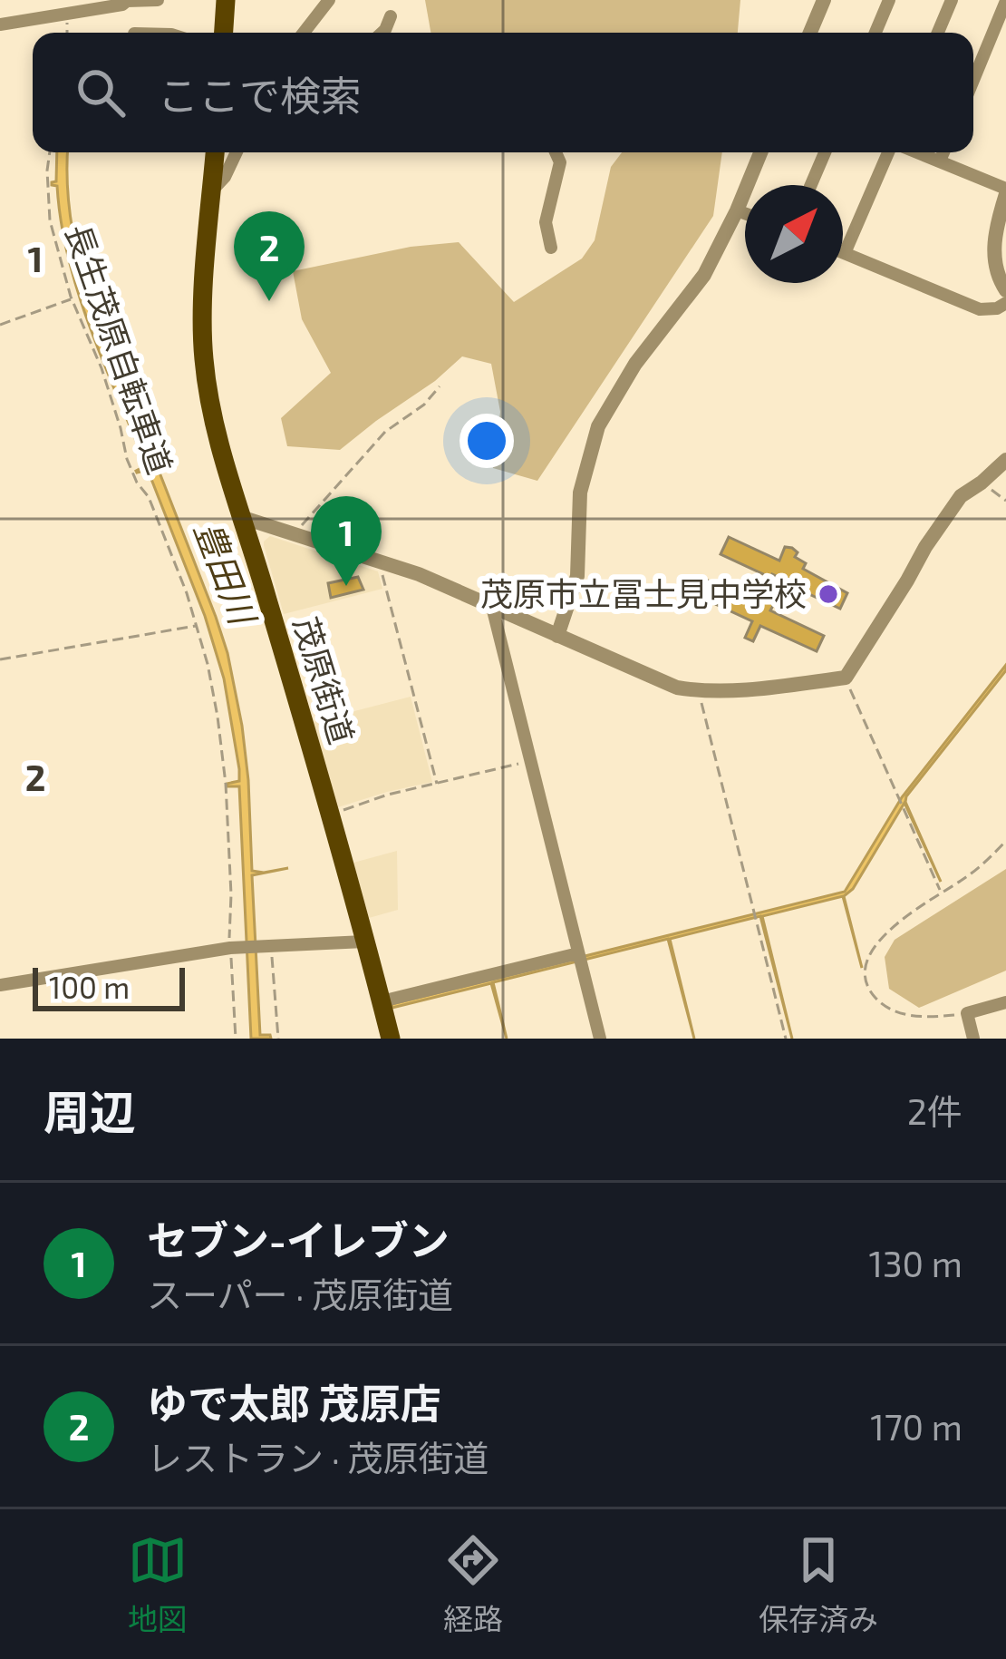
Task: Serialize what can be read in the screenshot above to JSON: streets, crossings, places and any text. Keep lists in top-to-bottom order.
{
  "streets": {
    "main road": ["茂原街道"],
    "path": ["長生茂原自転車道"]
  },
  "water": ["豊田川"],
  "places": ["茂原市立冨士見中学校"],
  "scale_bar": "100 m",
  "north": "top right",
  "page": {
    "search": "ここで検索",
    "pins": ["2", "1"],
    "scale": "100 m",
    "heading": ["周辺", "2件"],
    "list": [
      {
        "mark": "1",
        "name": "セブン-イレブン",
        "note": "スーパー · 茂原街道",
        "value": "130 m"
      },
      {
        "mark": "2",
        "name": "ゆで太郎 茂原店",
        "note": "レストラン · 茂原街道",
        "value": "170 m"
      }
    ],
    "nav": ["地図", "経路", "保存済み"]
  },
  "grid": {
    "rows": ["1", "2"]
  }
}
